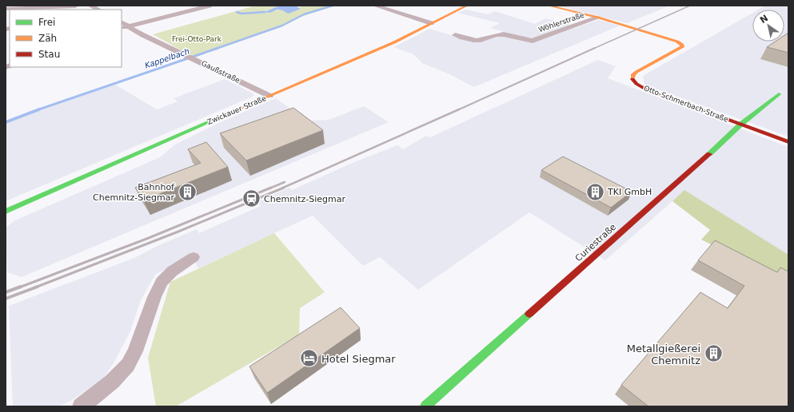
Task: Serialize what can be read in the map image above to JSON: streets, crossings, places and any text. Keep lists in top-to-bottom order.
{
  "streets": {
    "street": [
      "Wöhlerstraße",
      "Gaußstraße",
      "Otto-Schmerbach-Straße",
      "Zwickauer Straße",
      "Curiestraße"
    ]
  },
  "crossings": [
    ["Wöhlerstraße", "Otto-Schmerbach-Straße"],
    ["Gaußstraße", "Zwickauer Straße"],
    ["Otto-Schmerbach-Straße", "Curiestraße"]
  ],
  "water": ["Kappelbach"],
  "parks": ["Frei-Otto-Park"],
  "places": {
    "building": ["Bahnhof Chemnitz-Siegmar", "TKI GmbH", "Metallgießerei Chemnitz"],
    "station": ["Chemnitz-Siegmar"],
    "hotel": ["Hotel Siegmar"]
  },
  "legend": ["Frei", "Zäh", "Stau"],
  "north": "top left"
}
